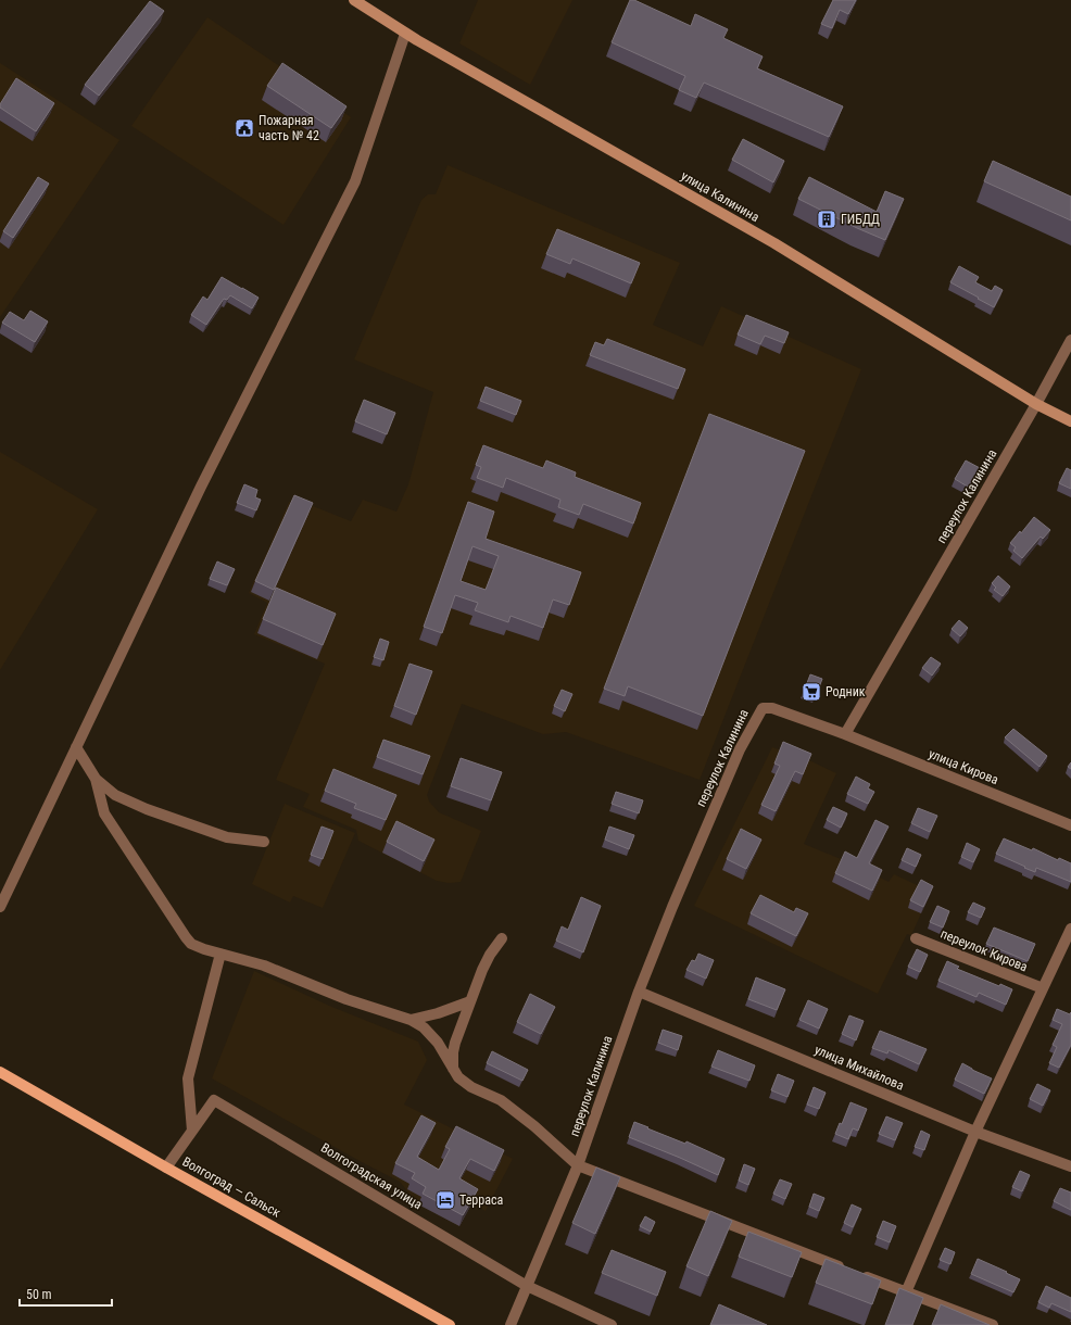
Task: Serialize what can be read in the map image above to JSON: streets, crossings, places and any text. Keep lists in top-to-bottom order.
{
  "streets": {
    "main road": ["Волгоград — Сальск"],
    "street": [
      "улица Калинина",
      "переулок Калинина",
      "улица Кирова",
      "переулок Кирова",
      "улица Михайлова",
      "Волгоградская улица"
    ]
  },
  "crossings": [
    ["улица Калинина", "переулок Калинина"],
    ["переулок Калинина", "улица Кирова"],
    ["переулок Калинина", "улица Михайлова"],
    ["переулок Калинина", "Волгоградская улица"],
    ["Волгоградская улица", "Волгоград — Сальск"]
  ],
  "places": {
    "public building": ["Пожарная часть № 42"],
    "building": ["ГИБДД"],
    "supermarket": ["Родник"],
    "hotel": ["Терраса"]
  },
  "scale_bar": "50 m"
}
